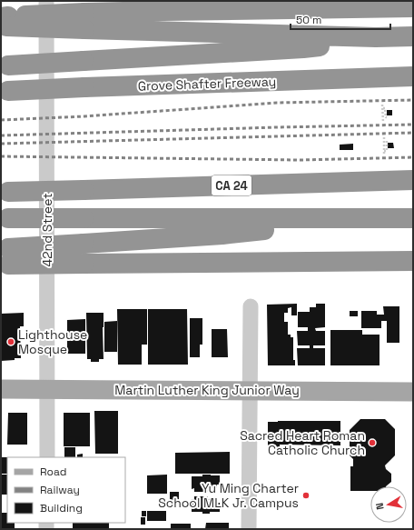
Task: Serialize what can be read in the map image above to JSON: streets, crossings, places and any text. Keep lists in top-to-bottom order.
{
  "streets": {
    "highway": ["Grove Shafter Freeway", "CA 24"],
    "main road": ["Martin Luther King Junior Way"],
    "street": ["42nd Street"]
  },
  "crossings": [
    ["42nd Street", "Martin Luther King Junior Way"]
  ],
  "places": ["Lighthouse Mosque", "Sacred Heart Roman Catholic Church", "Yu Ming Charter School MLK Jr. Campus"],
  "legend": ["Road", "Railway", "Building"],
  "scale_bar": "50 m",
  "north": "left"
}
